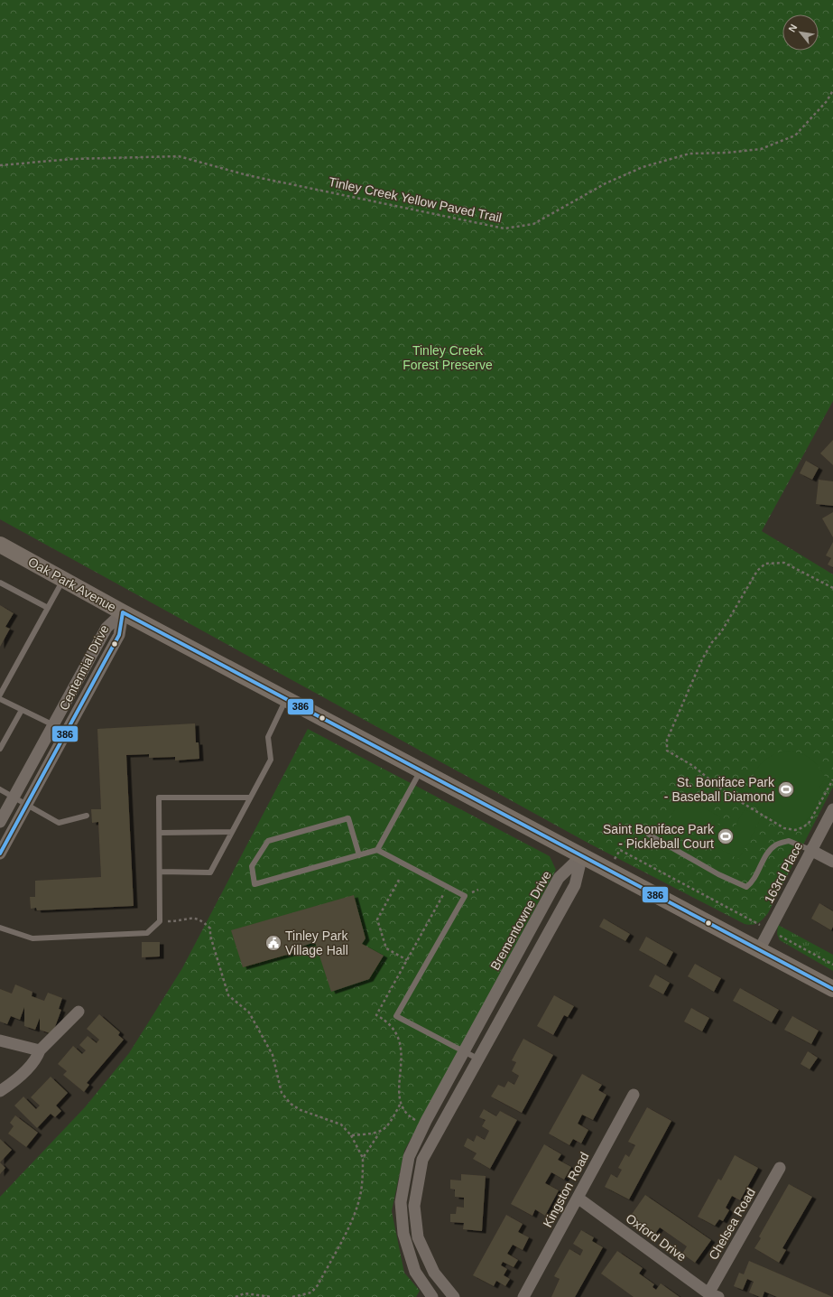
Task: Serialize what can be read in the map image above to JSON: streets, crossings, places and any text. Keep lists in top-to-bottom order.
{
  "streets": {
    "street": [
      "Oak Park Avenue",
      "Centennial Drive",
      "163rd Place",
      "Brementowne Drive",
      "Kingston Road",
      "Chelsea Road",
      "Oxford Drive"
    ],
    "path": ["Tinley Creek Yellow Paved Trail"]
  },
  "crossings": [
    ["Oak Park Avenue", "Centennial Drive"],
    ["Oak Park Avenue", "163rd Place"],
    ["Oak Park Avenue", "Brementowne Drive"],
    ["Kingston Road", "Oxford Drive"],
    ["Chelsea Road", "Oxford Drive"]
  ],
  "parks": ["Tinley Creek Forest Preserve"],
  "places": {
    "sports": ["St. Boniface Park - Baseball Diamond", "Saint Boniface Park - Pickleball Court"],
    "public building": ["Tinley Park Village Hall"]
  },
  "lines": ["transit line 386"],
  "north": "top left"
}
